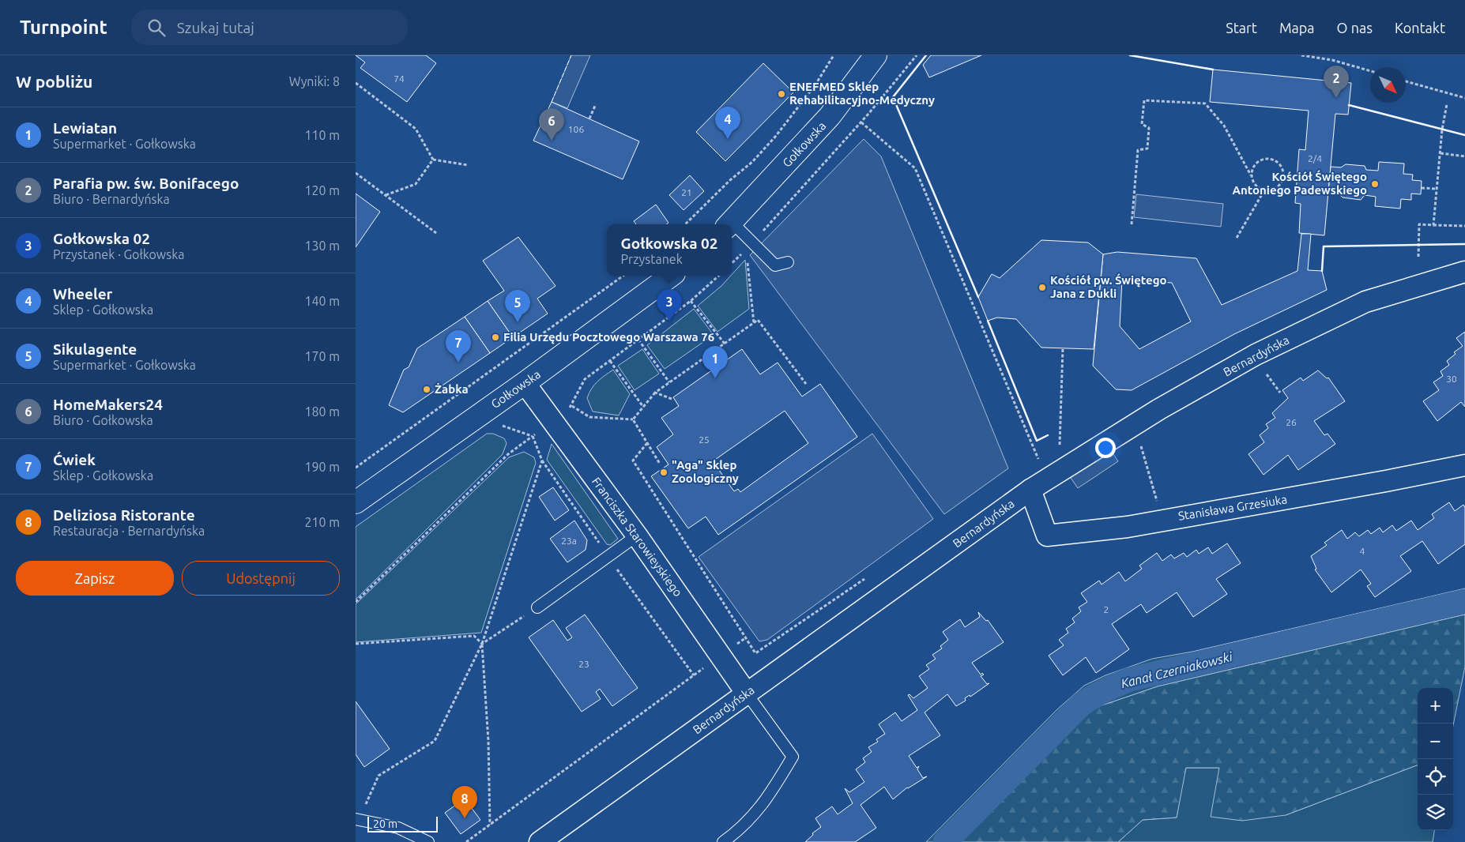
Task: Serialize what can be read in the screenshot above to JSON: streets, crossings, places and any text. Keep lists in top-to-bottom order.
{
  "streets": {
    "street": [
      "Gołkowska",
      "Bernardyńska",
      "Stanisława Grzesiuka",
      "Franciszka Starowieyskiego"
    ]
  },
  "crossings": [
    ["Gołkowska", "Franciszka Starowieyskiego"],
    ["Bernardyńska", "Stanisława Grzesiuka"],
    ["Bernardyńska", "Franciszka Starowieyskiego"]
  ],
  "water": ["Kanał Czerniakowski"],
  "places": [
    "ENEFMED Sklep Rehabilitacyjno-Medyczny",
    "Kościół Świętego Antoniego Padewskiego",
    "Kościół pw. Świętego Jana z Dukli",
    "Filia Urzędu Pocztowego Warszawa 76",
    "Żabka",
    "\"Aga\" Sklep Zoologiczny"
  ],
  "house_numbers": [
    "74",
    "106",
    "2/4",
    "21",
    "30",
    "26",
    "25",
    "23a",
    "4",
    "2",
    "23"
  ],
  "scale_bar": "20 m",
  "north": "bottom right",
  "page": {
    "header": "Turnpoint",
    "search": "Szukaj tutaj",
    "nav": [
      "Start",
      "Mapa",
      "O nas",
      "Kontakt"
    ],
    "heading": ["W pobliżu", "Wyniki: 8"],
    "pins": [
      "2",
      "4",
      "6",
      "3",
      "5",
      "7",
      "1",
      "8"
    ],
    "list": [
      {
        "mark": "1",
        "name": "Lewiatan",
        "note": "Supermarket · Gołkowska",
        "value": "110 m"
      },
      {
        "mark": "2",
        "name": "Parafia pw. św. Bonifacego",
        "note": "Biuro · Bernardyńska",
        "value": "120 m"
      },
      {
        "mark": "3",
        "name": "Gołkowska 02",
        "note": "Przystanek · Gołkowska",
        "value": "130 m"
      },
      {
        "mark": "4",
        "name": "Wheeler",
        "note": "Sklep · Gołkowska",
        "value": "140 m"
      },
      {
        "mark": "5",
        "name": "Sikulagente",
        "note": "Supermarket · Gołkowska",
        "value": "170 m"
      },
      {
        "mark": "6",
        "name": "HomeMakers24",
        "note": "Biuro · Gołkowska",
        "value": "180 m"
      },
      {
        "mark": "7",
        "name": "Ćwiek",
        "note": "Sklep · Gołkowska",
        "value": "190 m"
      },
      {
        "mark": "8",
        "name": "Deliziosa Ristorante",
        "note": "Restauracja · Bernardyńska",
        "value": "210 m"
      }
    ],
    "popup": ["Gołkowska 02", "Przystanek"],
    "buttons": ["Zapisz", "Udostępnij"],
    "map_buttons": ["+", "−"],
    "scale": "20 m"
  }
}
